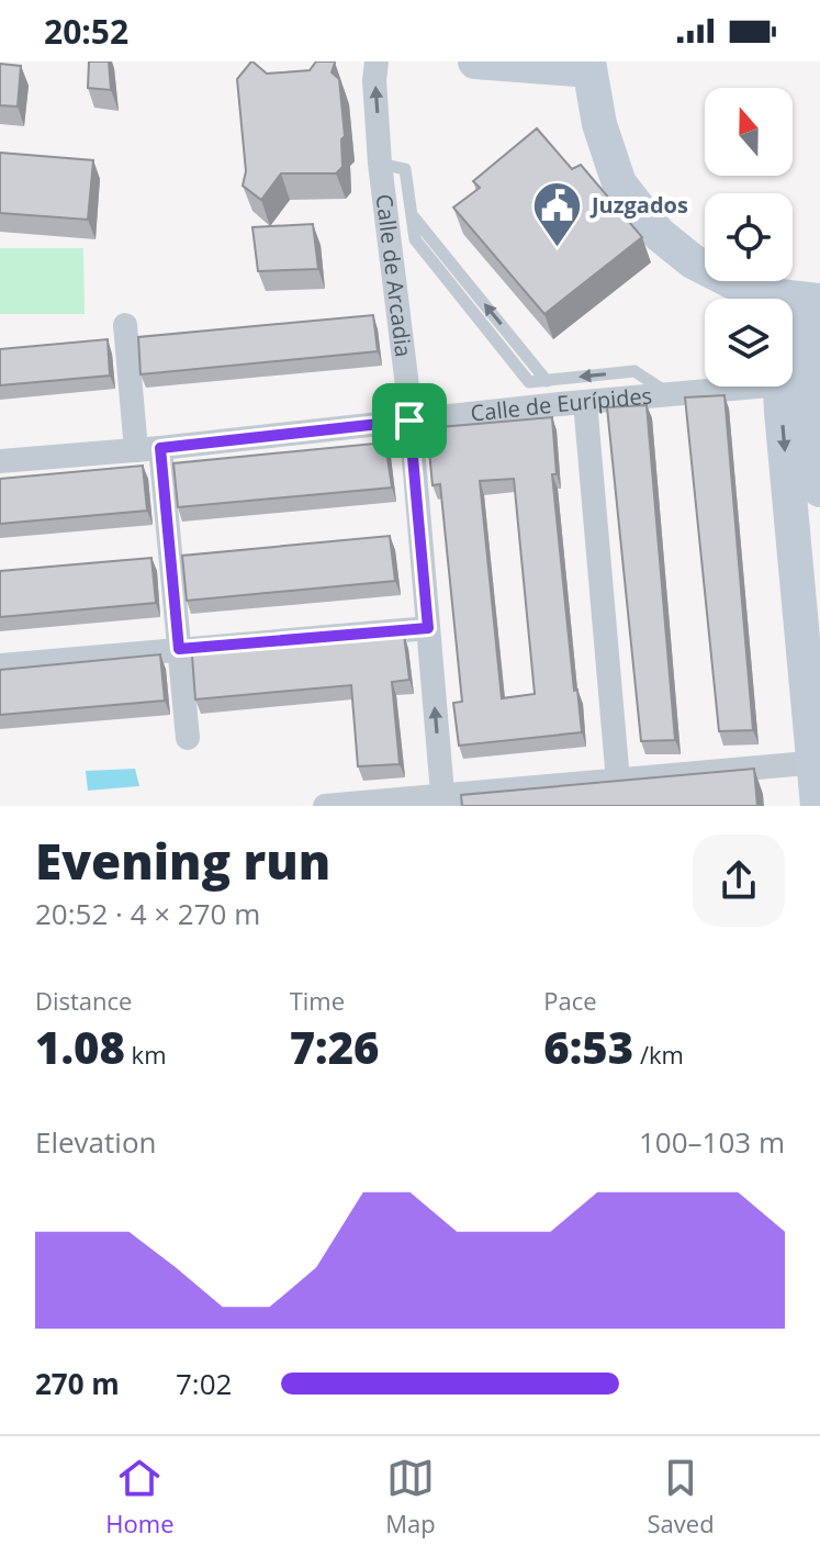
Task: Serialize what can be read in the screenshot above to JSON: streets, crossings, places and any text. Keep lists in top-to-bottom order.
{
  "streets": {
    "street": ["Calle de Arcadia", "Calle de Eurípides"]
  },
  "crossings": [
    ["Calle de Arcadia", "Calle de Eurípides"]
  ],
  "places": {
    "public building": ["Juzgados"]
  },
  "north": "top",
  "page": {
    "status": "20:52",
    "heading": ["Evening run", "20:52 · 4 × 270 m"],
    "stats": [
      ["Distance", "1.08 km"],
      ["Time", "7:26"],
      ["Pace", "6:53 /km"]
    ],
    "chart": ["Elevation", "100–103 m"],
    "list": [
      {
        "name": "270 m",
        "note": "7:02"
      }
    ],
    "tabs": ["Home", "Map", "Saved"]
  }
}
